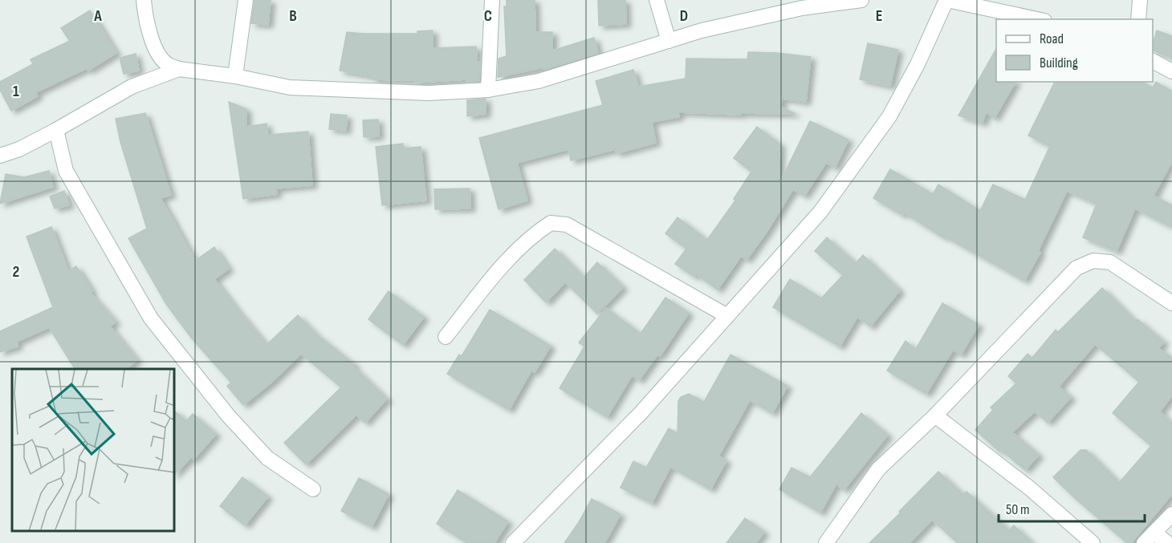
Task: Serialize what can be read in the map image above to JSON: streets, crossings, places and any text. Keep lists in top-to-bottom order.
{
  "legend": ["Road", "Building"],
  "scale_bar": "50 m",
  "grid": {
    "columns": [
      "A",
      "B",
      "C",
      "D",
      "E"
    ],
    "rows": ["1", "2"]
  }
}
